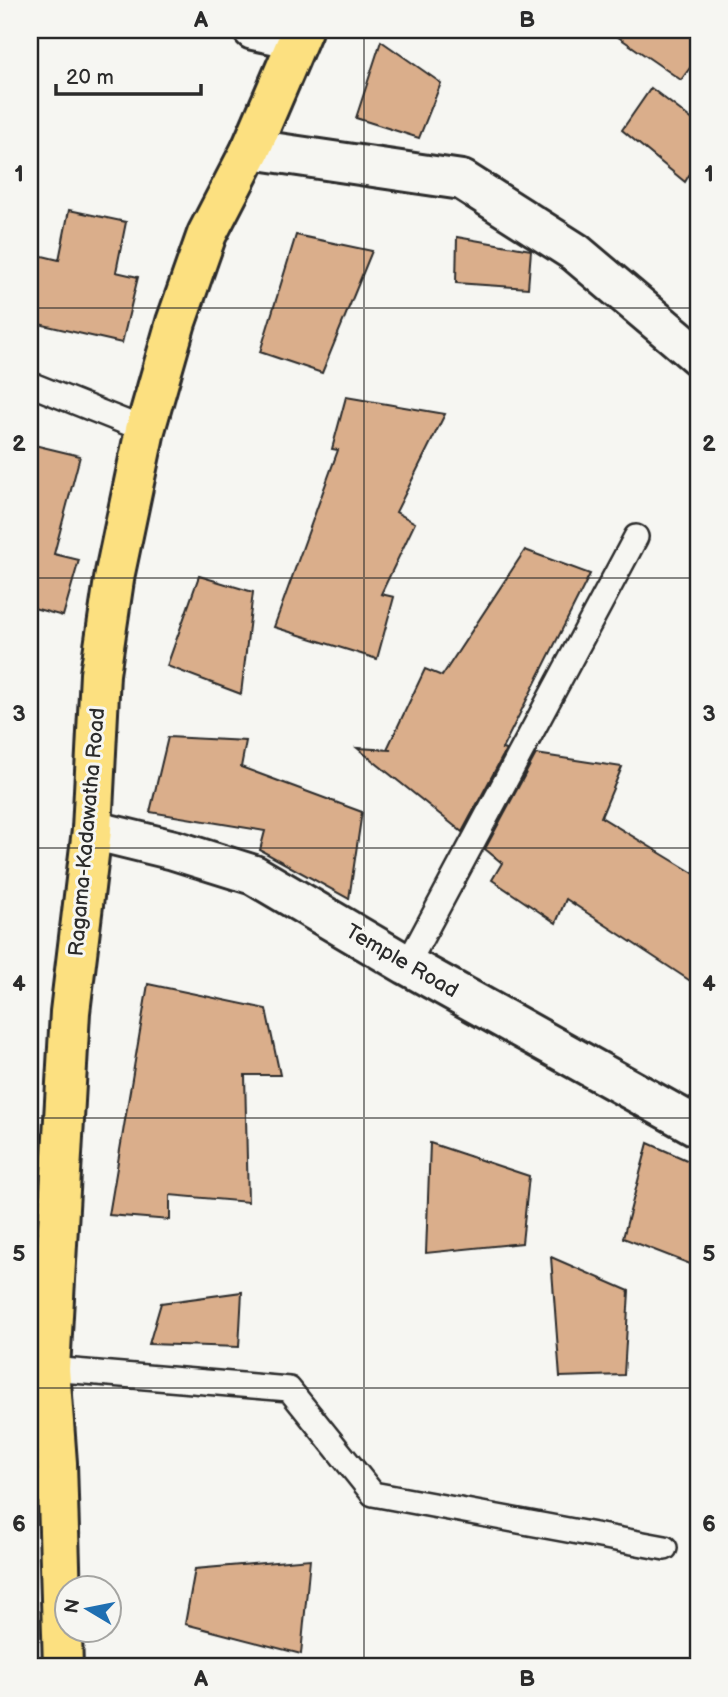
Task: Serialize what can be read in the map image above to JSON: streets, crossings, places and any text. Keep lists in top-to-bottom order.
{
  "streets": {
    "main road": ["Ragama-Kadawatha Road"],
    "street": ["Temple Road"]
  },
  "crossings": [
    ["Ragama-Kadawatha Road", "Temple Road"]
  ],
  "scale_bar": "20 m",
  "north": "left",
  "grid": {
    "columns": ["A", "B"],
    "rows": [
      "1",
      "2",
      "3",
      "4",
      "5",
      "6"
    ]
  }
}
